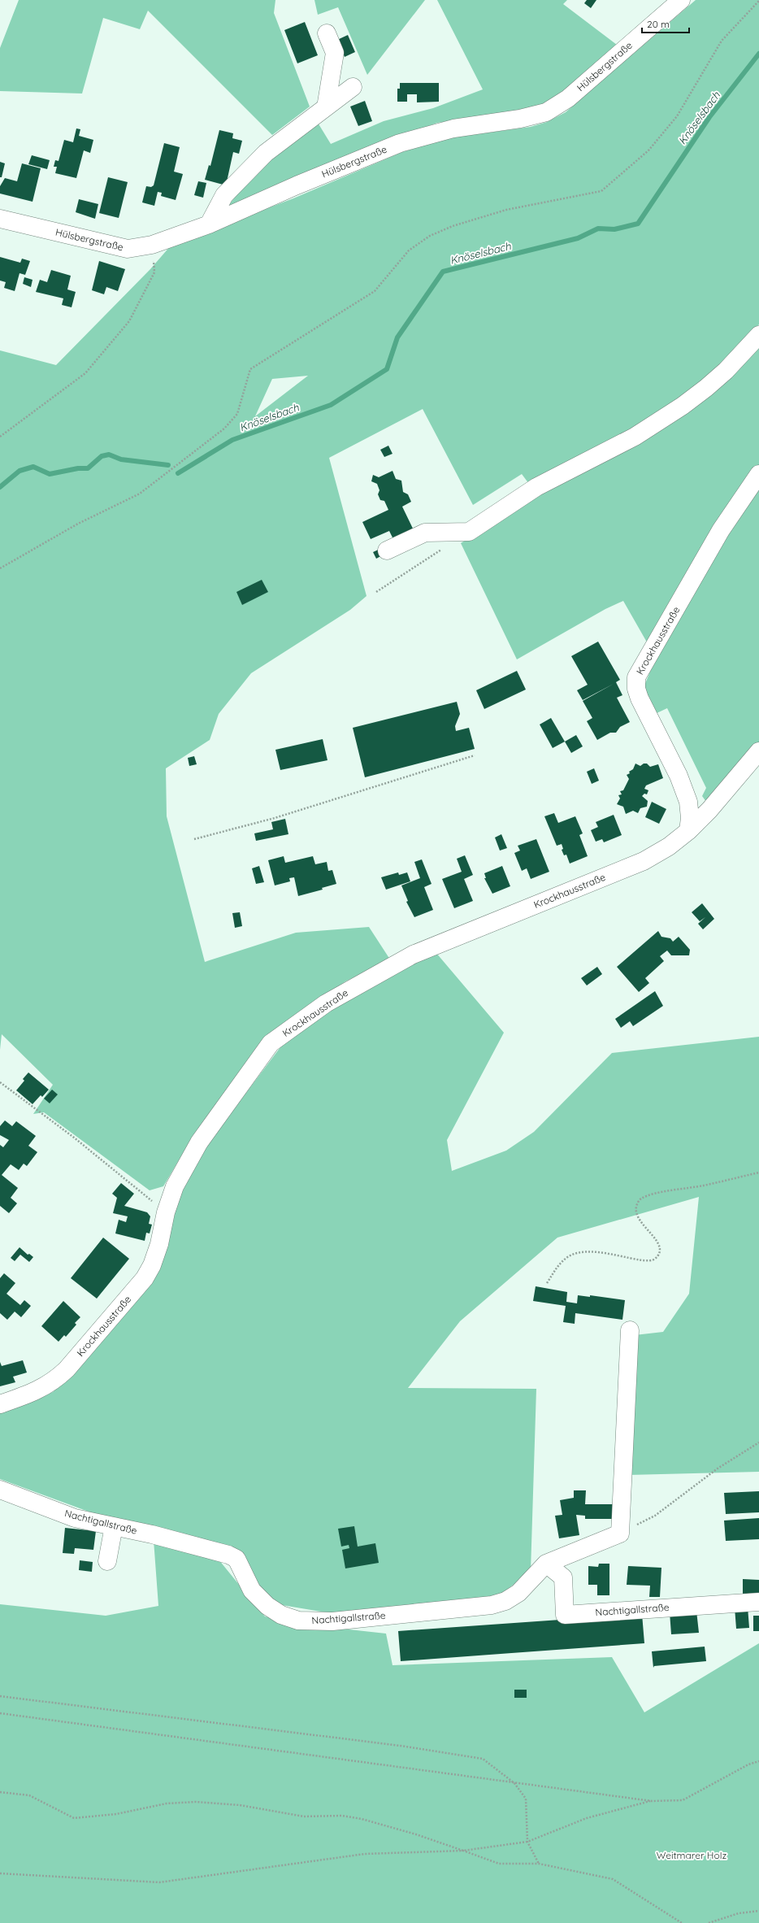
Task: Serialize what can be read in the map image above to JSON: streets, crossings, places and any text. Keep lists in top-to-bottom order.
{
  "streets": {
    "street": ["Hülsbergstraße", "Krockhausstraße", "Nachtigallstraße"]
  },
  "water": ["Knöselsbach"],
  "parks": ["Weitmarer Holz"],
  "scale_bar": "20 m"
}
